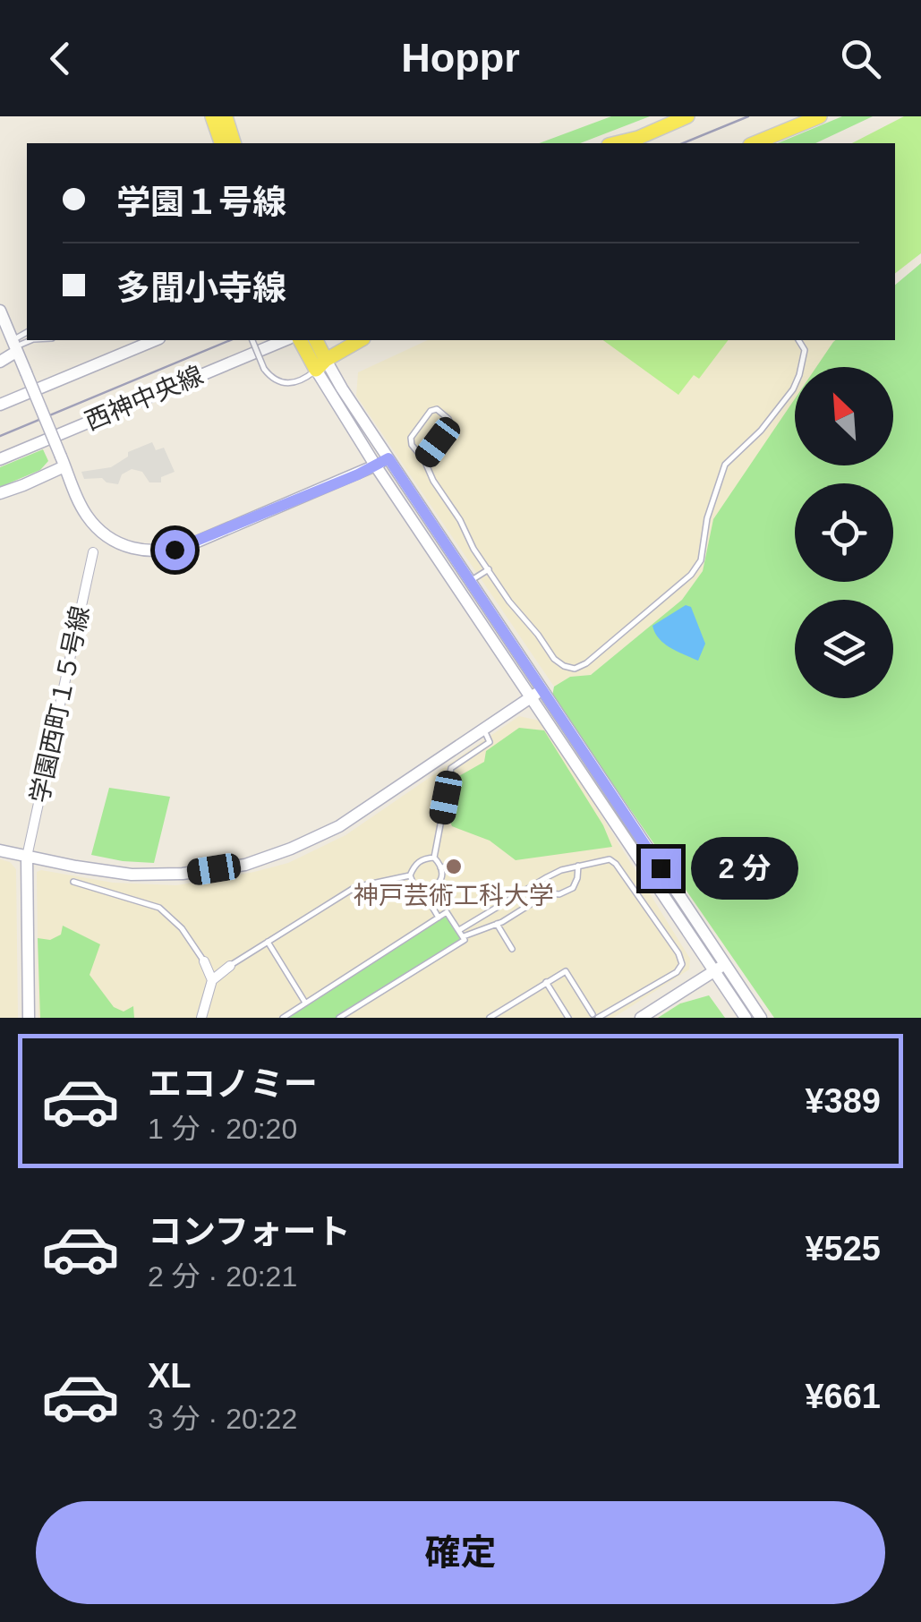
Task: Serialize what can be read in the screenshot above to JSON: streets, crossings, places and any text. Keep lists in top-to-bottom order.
{
  "streets": {
    "street": ["西神中央線", "学園西町１５号線"]
  },
  "places": ["神戸芸術工科大学"],
  "north": "top left",
  "page": {
    "header": "Hoppr",
    "banner": ["学園１号線", "多聞小寺線"],
    "bubble": "2 分",
    "list": [
      {
        "name": "エコノミー",
        "note": "1 分 · 20:20",
        "value": "¥389"
      },
      {
        "name": "コンフォート",
        "note": "2 分 · 20:21",
        "value": "¥525"
      },
      {
        "name": "XL",
        "note": "3 分 · 20:22",
        "value": "¥661"
      }
    ],
    "buttons": "確定"
  }
}
